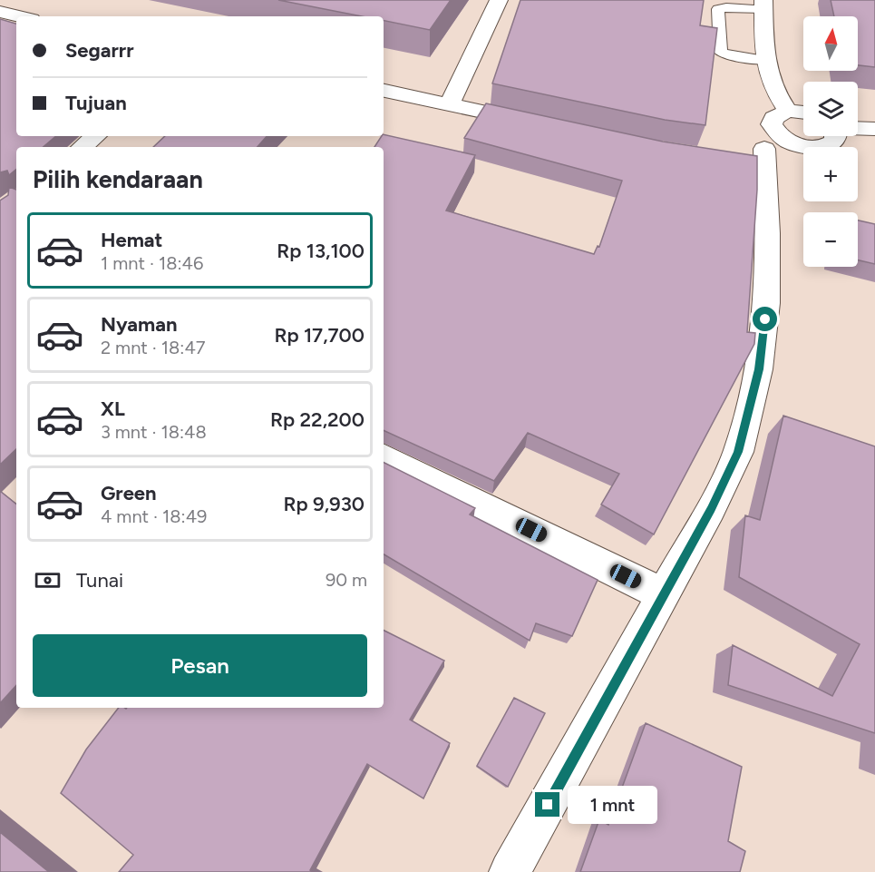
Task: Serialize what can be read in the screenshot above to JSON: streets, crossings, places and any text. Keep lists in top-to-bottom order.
{
  "north": "top",
  "page": {
    "map_buttons": ["+", "−"],
    "banner": ["Segarrr", "Tujuan"],
    "heading": "Pilih kendaraan",
    "list": [
      {
        "name": "Hemat",
        "note": "1 mnt · 18:46",
        "value": "Rp 13,100"
      },
      {
        "name": "Nyaman",
        "note": "2 mnt · 18:47",
        "value": "Rp 17,700"
      },
      {
        "name": "XL",
        "note": "3 mnt · 18:48",
        "value": "Rp 22,200"
      },
      {
        "name": "Green",
        "note": "4 mnt · 18:49",
        "value": "Rp 9,930"
      }
    ],
    "pay": ["Tunai", "90 m"],
    "buttons": "Pesan",
    "bubble": "1 mnt"
  }
}
